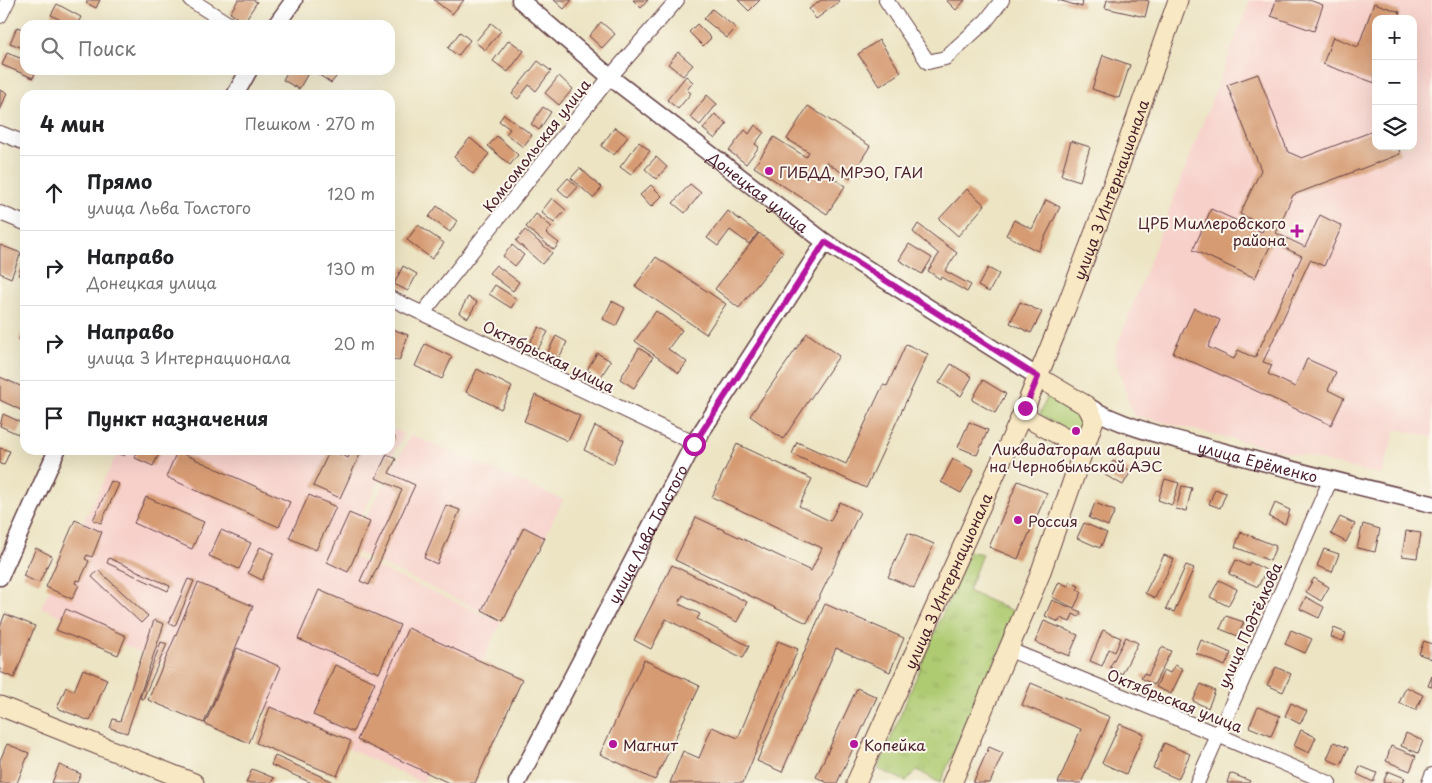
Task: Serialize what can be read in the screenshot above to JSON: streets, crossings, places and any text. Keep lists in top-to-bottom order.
{
  "streets": {
    "main road": ["улица 3 Интернационала"],
    "street": [
      "Комсомольская улица",
      "Донецкая улица",
      "Октябрьская улица",
      "улица Ерёменко",
      "улица Льва Толстого",
      "улица Подтёлкова"
    ]
  },
  "crossings": [
    ["Комсомольская улица", "Донецкая улица"],
    ["Комсомольская улица", "Октябрьская улица"],
    ["улица 3 Интернационала", "Донецкая улица"],
    ["Донецкая улица", "улица Льва Толстого"],
    ["Октябрьская улица", "улица Льва Толстого"],
    ["Октябрьская улица", "улица Подтёлкова"],
    ["улица Ерёменко", "улица Подтёлкова"]
  ],
  "places": {
    "other": [
      "ГИБДД, МРЭО, ГАИ",
      "Ликвидаторам аварии на Чернобыльской АЭС",
      "Россия",
      "Магнит",
      "Копейка"
    ],
    "health": ["ЦРБ Миллеровского района"]
  },
  "page": {
    "map_buttons": ["+", "−"],
    "search": "Поиск",
    "heading": ["4 мин", "Пешком · 270 m"],
    "list": [
      ["Прямо", "улица Льва Толстого", "120 m"],
      ["Направо", "Донецкая улица", "130 m"],
      ["Направо", "улица 3 Интернационала", "20 m"],
      "Пункт назначения"
    ]
  }
}
